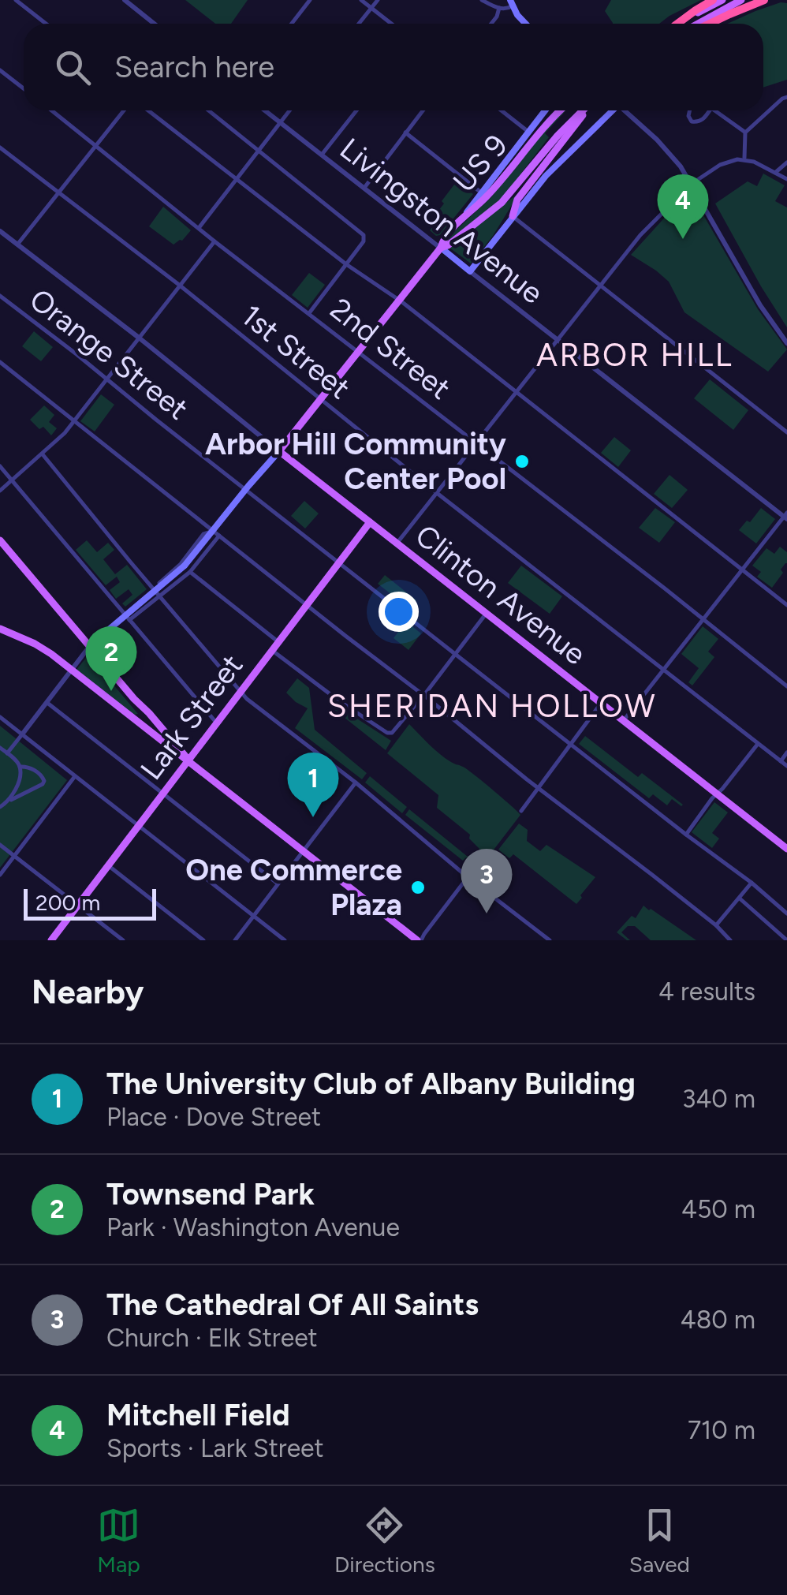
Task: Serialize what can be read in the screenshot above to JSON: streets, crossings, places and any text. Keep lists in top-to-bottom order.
{
  "streets": {
    "main road": [
      "US 9",
      "Livingston Avenue",
      "Clinton Avenue",
      "Lark Street"
    ],
    "street": ["2nd Street", "1st Street", "Orange Street"]
  },
  "crossings": [
    ["US 9", "Livingston Avenue"],
    ["US 9", "2nd Street"],
    ["US 9", "1st Street"],
    ["US 9", "Clinton Avenue"],
    ["Orange Street", "Lark Street"],
    ["Clinton Avenue", "Lark Street"]
  ],
  "districts": ["ARBOR HILL", "SHERIDAN HOLLOW"],
  "places": ["Arbor Hill Community Center Pool", "One Commerce Plaza"],
  "scale_bar": "200 m",
  "page": {
    "search": "Search here",
    "pins": [
      "4",
      "2",
      "1",
      "3"
    ],
    "scale": "200 m",
    "heading": ["Nearby", "4 results"],
    "list": [
      {
        "mark": "1",
        "name": "The University Club of Albany Building",
        "note": "Place · Dove Street",
        "value": "340 m"
      },
      {
        "mark": "2",
        "name": "Townsend Park",
        "note": "Park · Washington Avenue",
        "value": "450 m"
      },
      {
        "mark": "3",
        "name": "The Cathedral Of All Saints",
        "note": "Church · Elk Street",
        "value": "480 m"
      },
      {
        "mark": "4",
        "name": "Mitchell Field",
        "note": "Sports · Lark Street",
        "value": "710 m"
      }
    ],
    "nav": ["Map", "Directions", "Saved"]
  }
}
